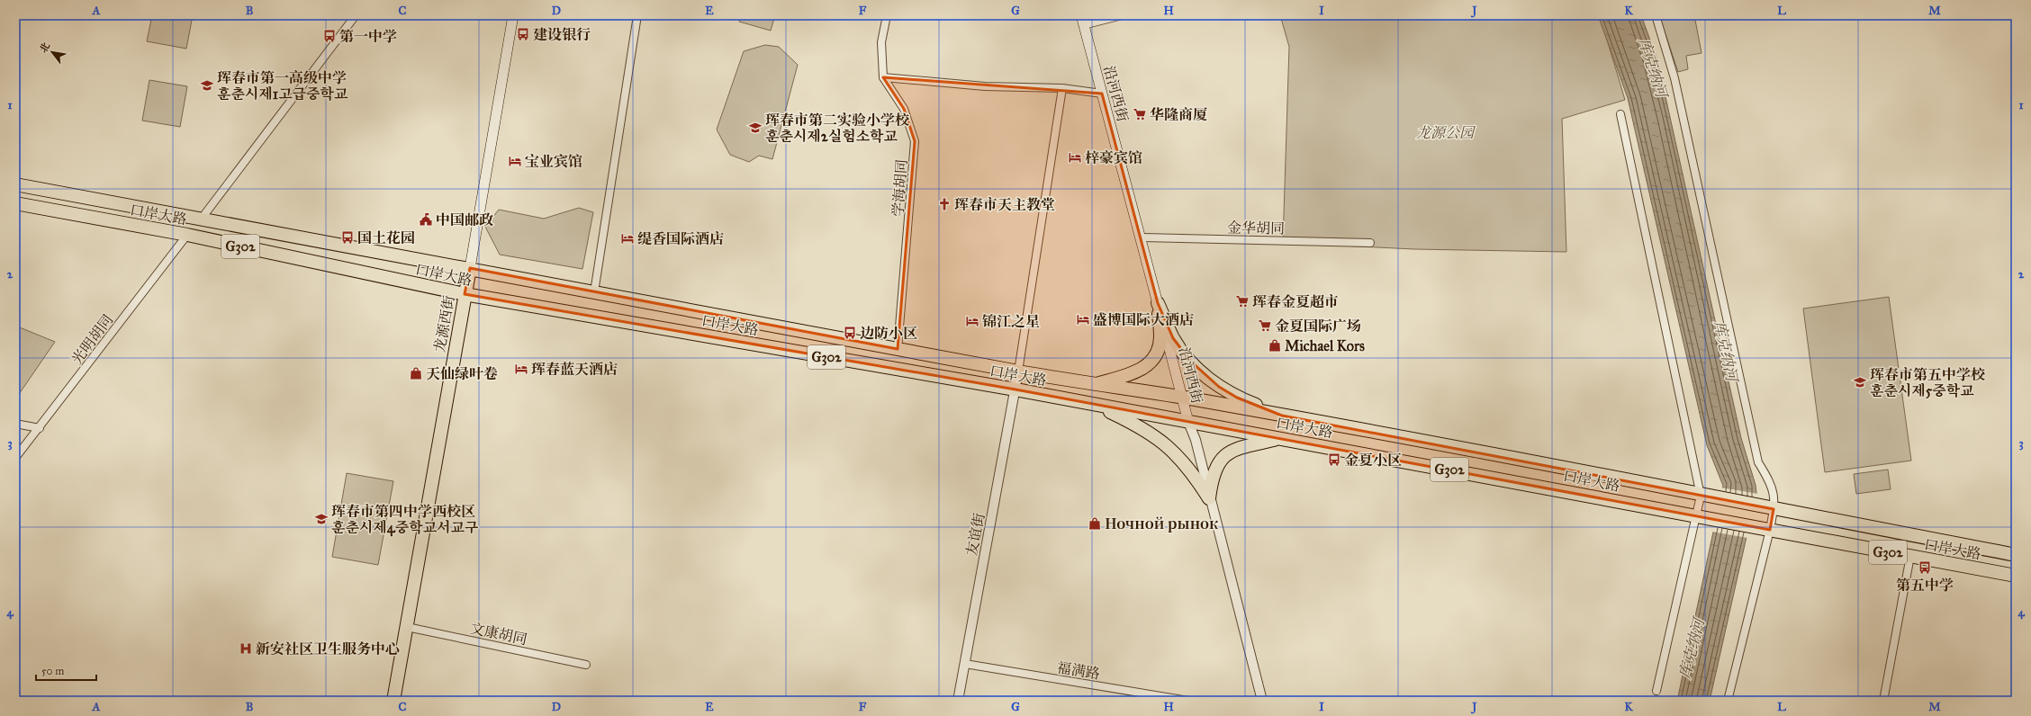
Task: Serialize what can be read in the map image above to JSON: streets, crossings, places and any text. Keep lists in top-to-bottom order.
{
  "streets": {
    "highway": ["口岸大路", "G302", "龙源西街"],
    "main road": ["沿河西街"],
    "street": [
      "学海胡同",
      "金华胡同",
      "光明胡同",
      "友谊街",
      "文康胡同",
      "福满路"
    ]
  },
  "crossings": [
    ["沿河西街", "口岸大路"],
    ["沿河西街", "金华胡同"],
    ["学海胡同", "口岸大路"],
    ["口岸大路", "龙源西街"],
    ["口岸大路", "光明胡同"],
    ["口岸大路", "友谊街"],
    ["龙源西街", "文康胡同"],
    ["友谊街", "福满路"]
  ],
  "water": ["库克纳河"],
  "parks": ["龙源公园"],
  "places": {
    "bus stop": [
      "建设银行",
      "第一中学",
      "国土花园",
      "边防小区",
      "金夏小区",
      "第五中学"
    ],
    "school or university": [
      "珲春市第一高级中学 훈춘시제1고급중학교",
      "珲春市第二实验小学校 훈춘시제2실험소학교",
      "珲春市第五中学校 훈춘시제5중학교",
      "珲春市第四中学西校区 훈춘시제4중학교서교구"
    ],
    "supermarket": ["华隆商厦", "珲春金夏超市", "金夏国际广场"],
    "hotel": [
      "梓豪宾馆",
      "宝业宾馆",
      "缇香国际酒店",
      "盛博国际大酒店",
      "锦江之星",
      "珲春蓝天酒店"
    ],
    "church": ["珲春市天主教堂"],
    "public building": ["中国邮政"],
    "shop": ["Michael Kors", "天仙绿叶卷", "Ночной рынок"],
    "hospital": ["新安社区卫生服务中心"]
  },
  "scale_bar": "50 m",
  "north": "top left",
  "grid": {
    "columns": [
      "A",
      "B",
      "C",
      "D",
      "E",
      "F",
      "G",
      "H",
      "I",
      "J",
      "K",
      "L",
      "M"
    ],
    "rows": [
      "1",
      "2",
      "3",
      "4"
    ]
  }
}
